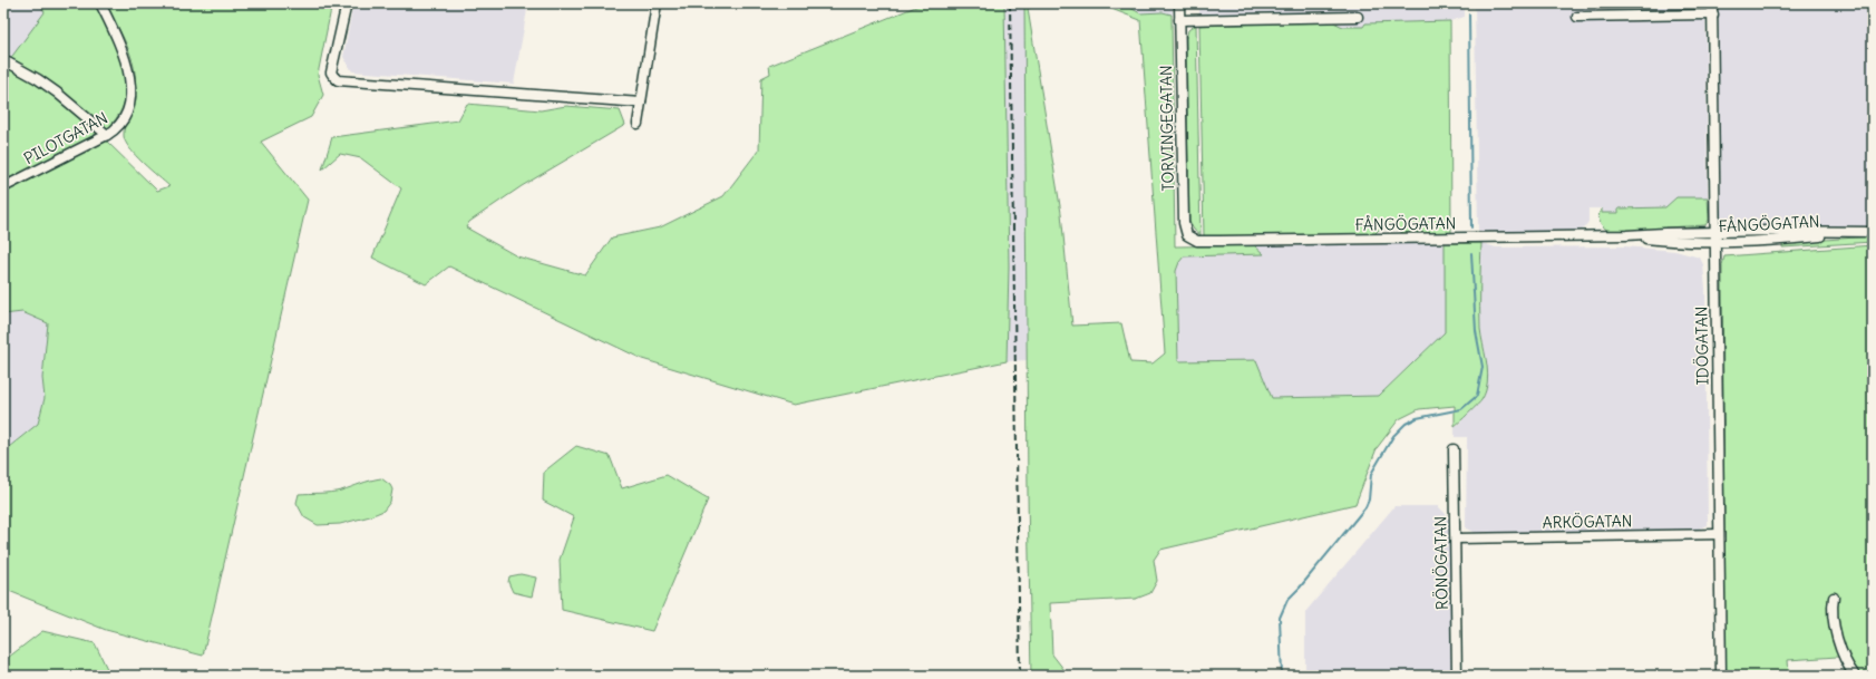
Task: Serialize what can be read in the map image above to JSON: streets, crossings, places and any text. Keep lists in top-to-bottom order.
{
  "streets": {
    "street": [
      "TORVINGEGATAN",
      "PILOTGATAN",
      "FÅNGÖGATAN",
      "IDÖGATAN",
      "ARKÖGATAN",
      "RÖNÖGATAN"
    ]
  },
  "crossings": [
    ["TORVINGEGATAN", "FÅNGÖGATAN"],
    ["FÅNGÖGATAN", "IDÖGATAN"],
    ["IDÖGATAN", "ARKÖGATAN"],
    ["ARKÖGATAN", "RÖNÖGATAN"]
  ]
}
